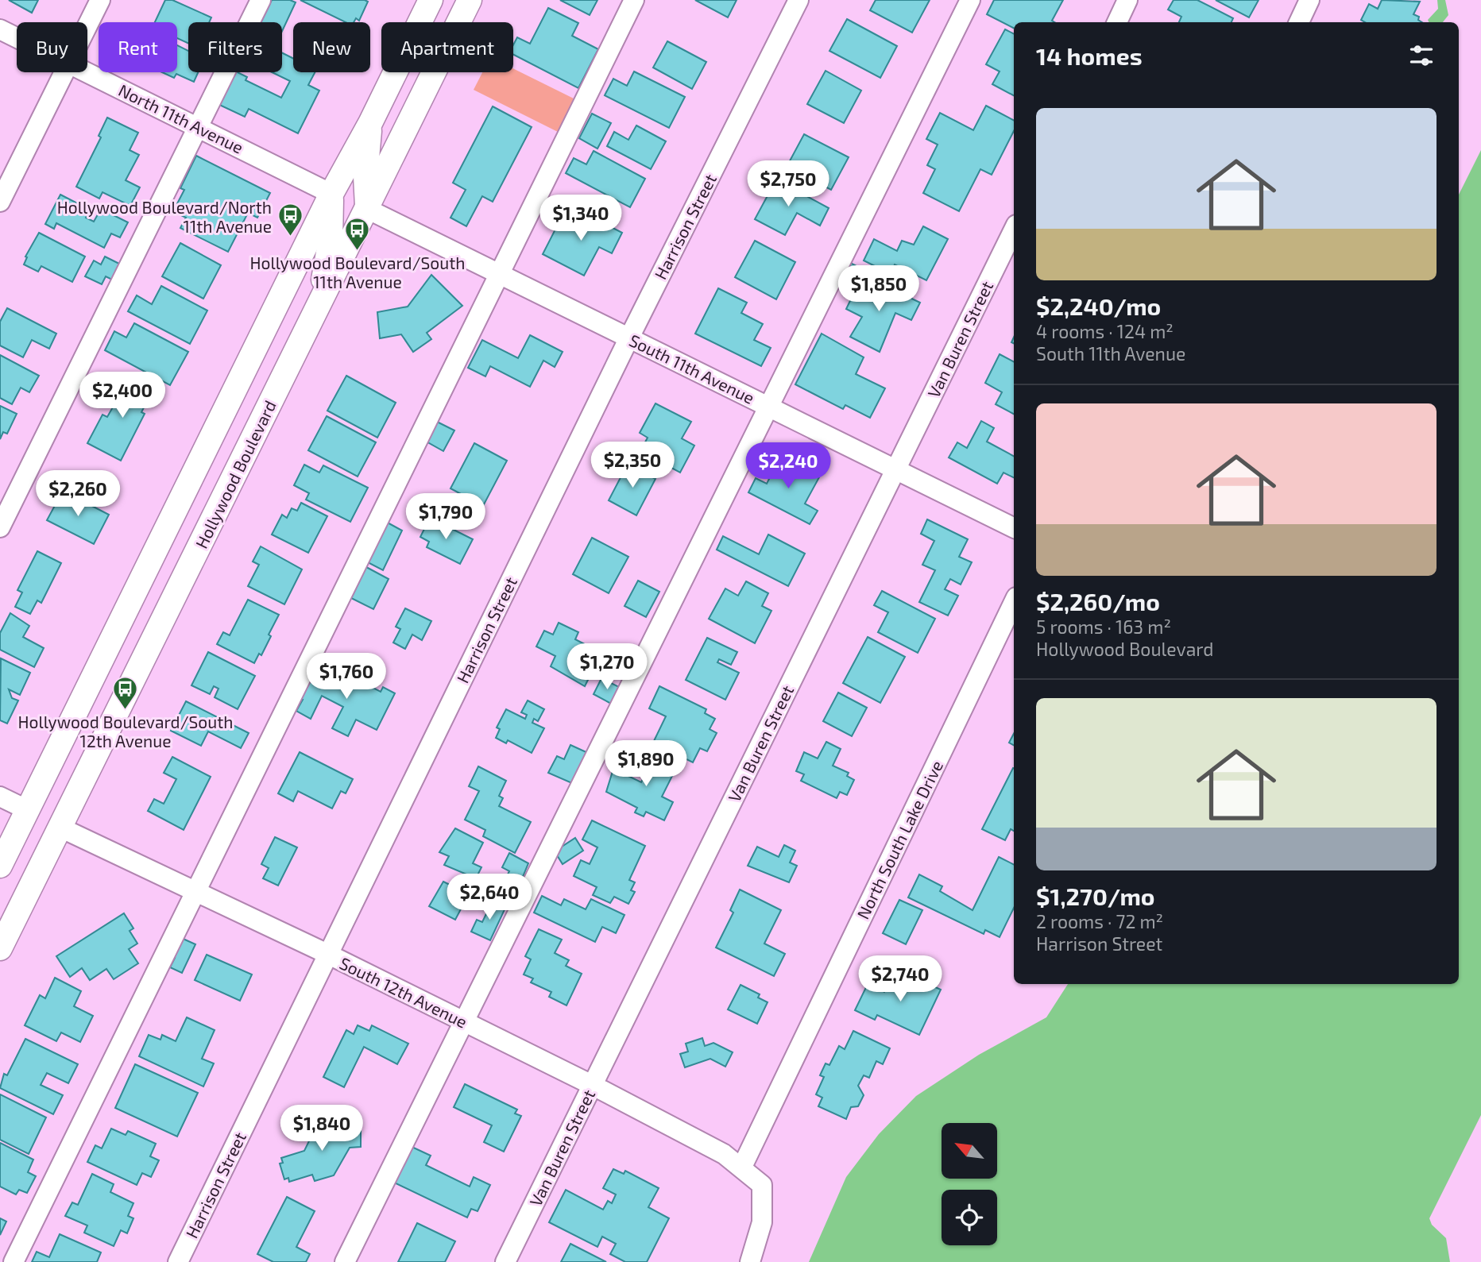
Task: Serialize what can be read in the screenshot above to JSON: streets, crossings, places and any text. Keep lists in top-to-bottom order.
{
  "streets": {
    "main road": ["Hollywood Boulevard"],
    "street": [
      "North 11th Avenue",
      "Harrison Street",
      "Van Buren Street",
      "South 11th Avenue",
      "North South Lake Drive",
      "South 12th Avenue"
    ]
  },
  "crossings": [
    ["Harrison Street", "South 11th Avenue"],
    ["Harrison Street", "South 12th Avenue"],
    ["Van Buren Street", "South 11th Avenue"],
    ["Van Buren Street", "South 12th Avenue"],
    ["South 11th Avenue", "Hollywood Boulevard"],
    ["Hollywood Boulevard", "South 12th Avenue"],
    ["North South Lake Drive", "South 12th Avenue"]
  ],
  "places": {
    "bus stop": ["Hollywood Boulevard/North 11th Avenue", "Hollywood Boulevard/South 11th Avenue", "Hollywood Boulevard/South 12th Avenue"]
  },
  "north": "top left",
  "page": {
    "chip": [
      "Buy",
      "Rent",
      "Filters",
      "New",
      "Apartment"
    ],
    "heading": "14 homes",
    "list": [
      {
        "name": "$2,240/mo",
        "note": "4 rooms · 124 m² · South 11th Avenue"
      },
      {
        "name": "$2,260/mo",
        "note": "5 rooms · 163 m² · Hollywood Boulevard"
      },
      {
        "name": "$1,270/mo",
        "note": "2 rooms · 72 m² · Harrison Street"
      }
    ],
    "price": [
      "$2,750",
      "$1,340",
      "$1,850",
      "$2,400",
      "$2,350",
      "$2,240",
      "$2,260",
      "$1,790",
      "$1,270",
      "$1,760",
      "$1,890",
      "$2,640",
      "$2,740",
      "$1,840"
    ]
  }
}
